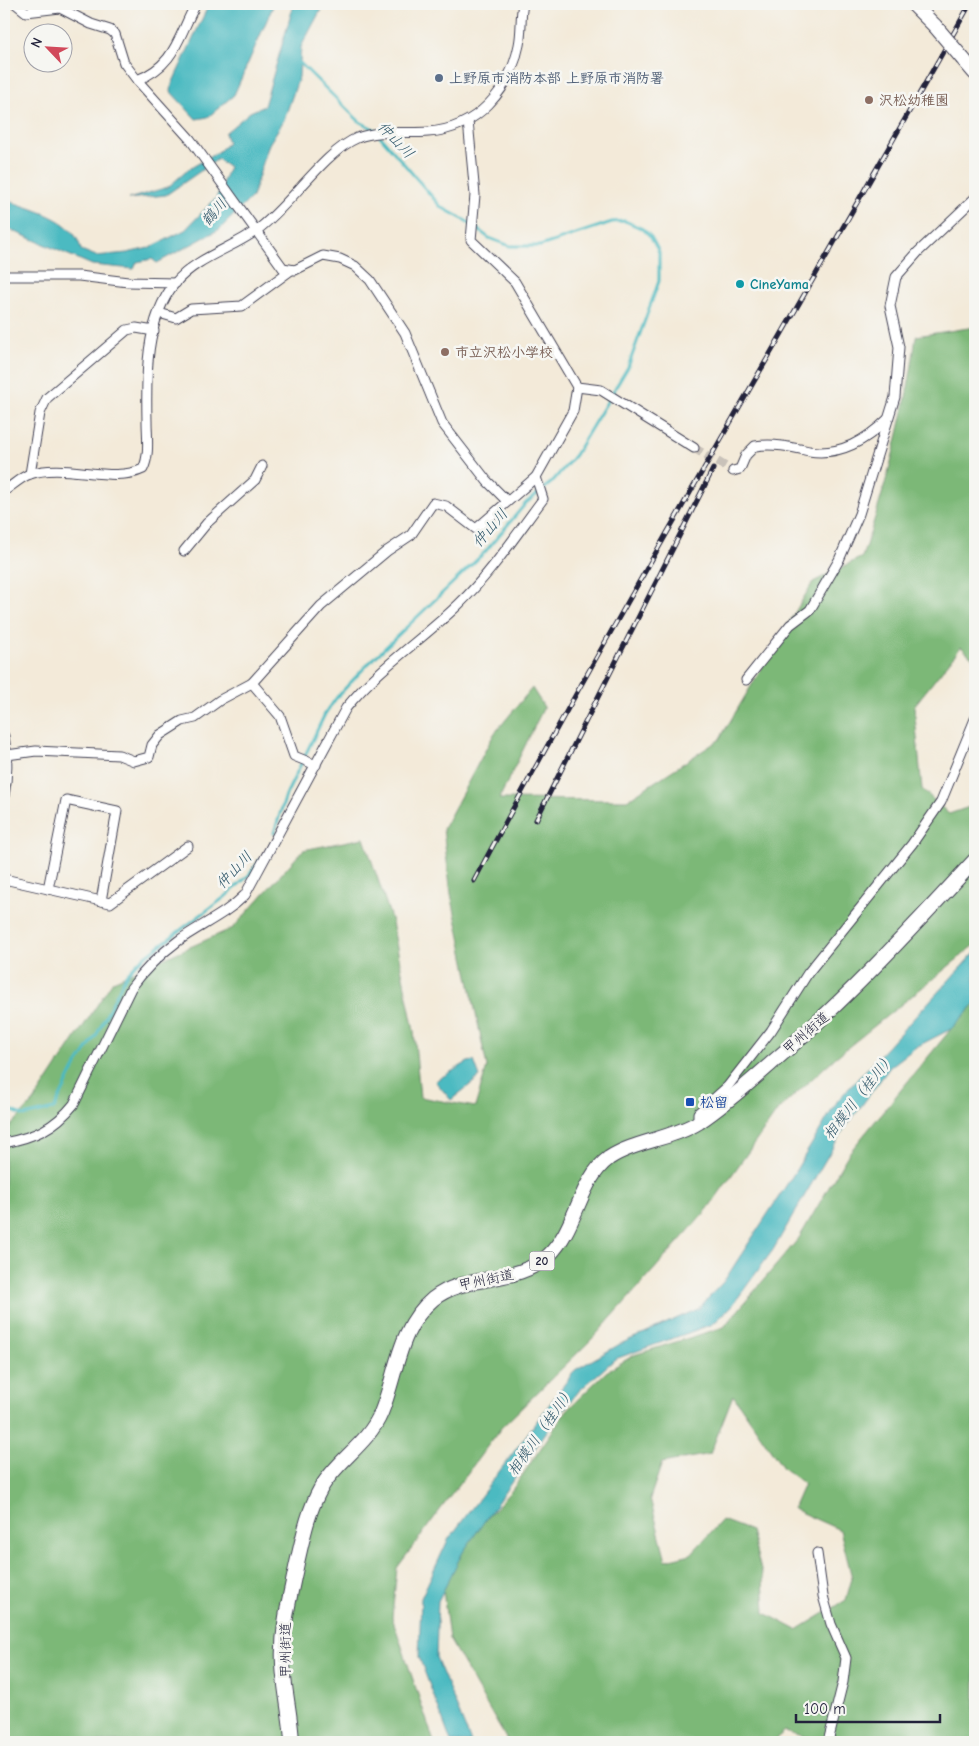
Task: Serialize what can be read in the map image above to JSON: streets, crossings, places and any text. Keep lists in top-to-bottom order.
{
  "streets": {
    "highway": ["甲州街道", "20"]
  },
  "water": ["仲山川", "鶴川", "相模川（桂川）"],
  "places": {
    "other": [
      "上野原市消防本部 上野原市消防署",
      "沢松幼稚園",
      "CineYama",
      "市立沢松小学校"
    ],
    "transit": ["松留"]
  },
  "scale_bar": "100 m",
  "north": "top left"
}
